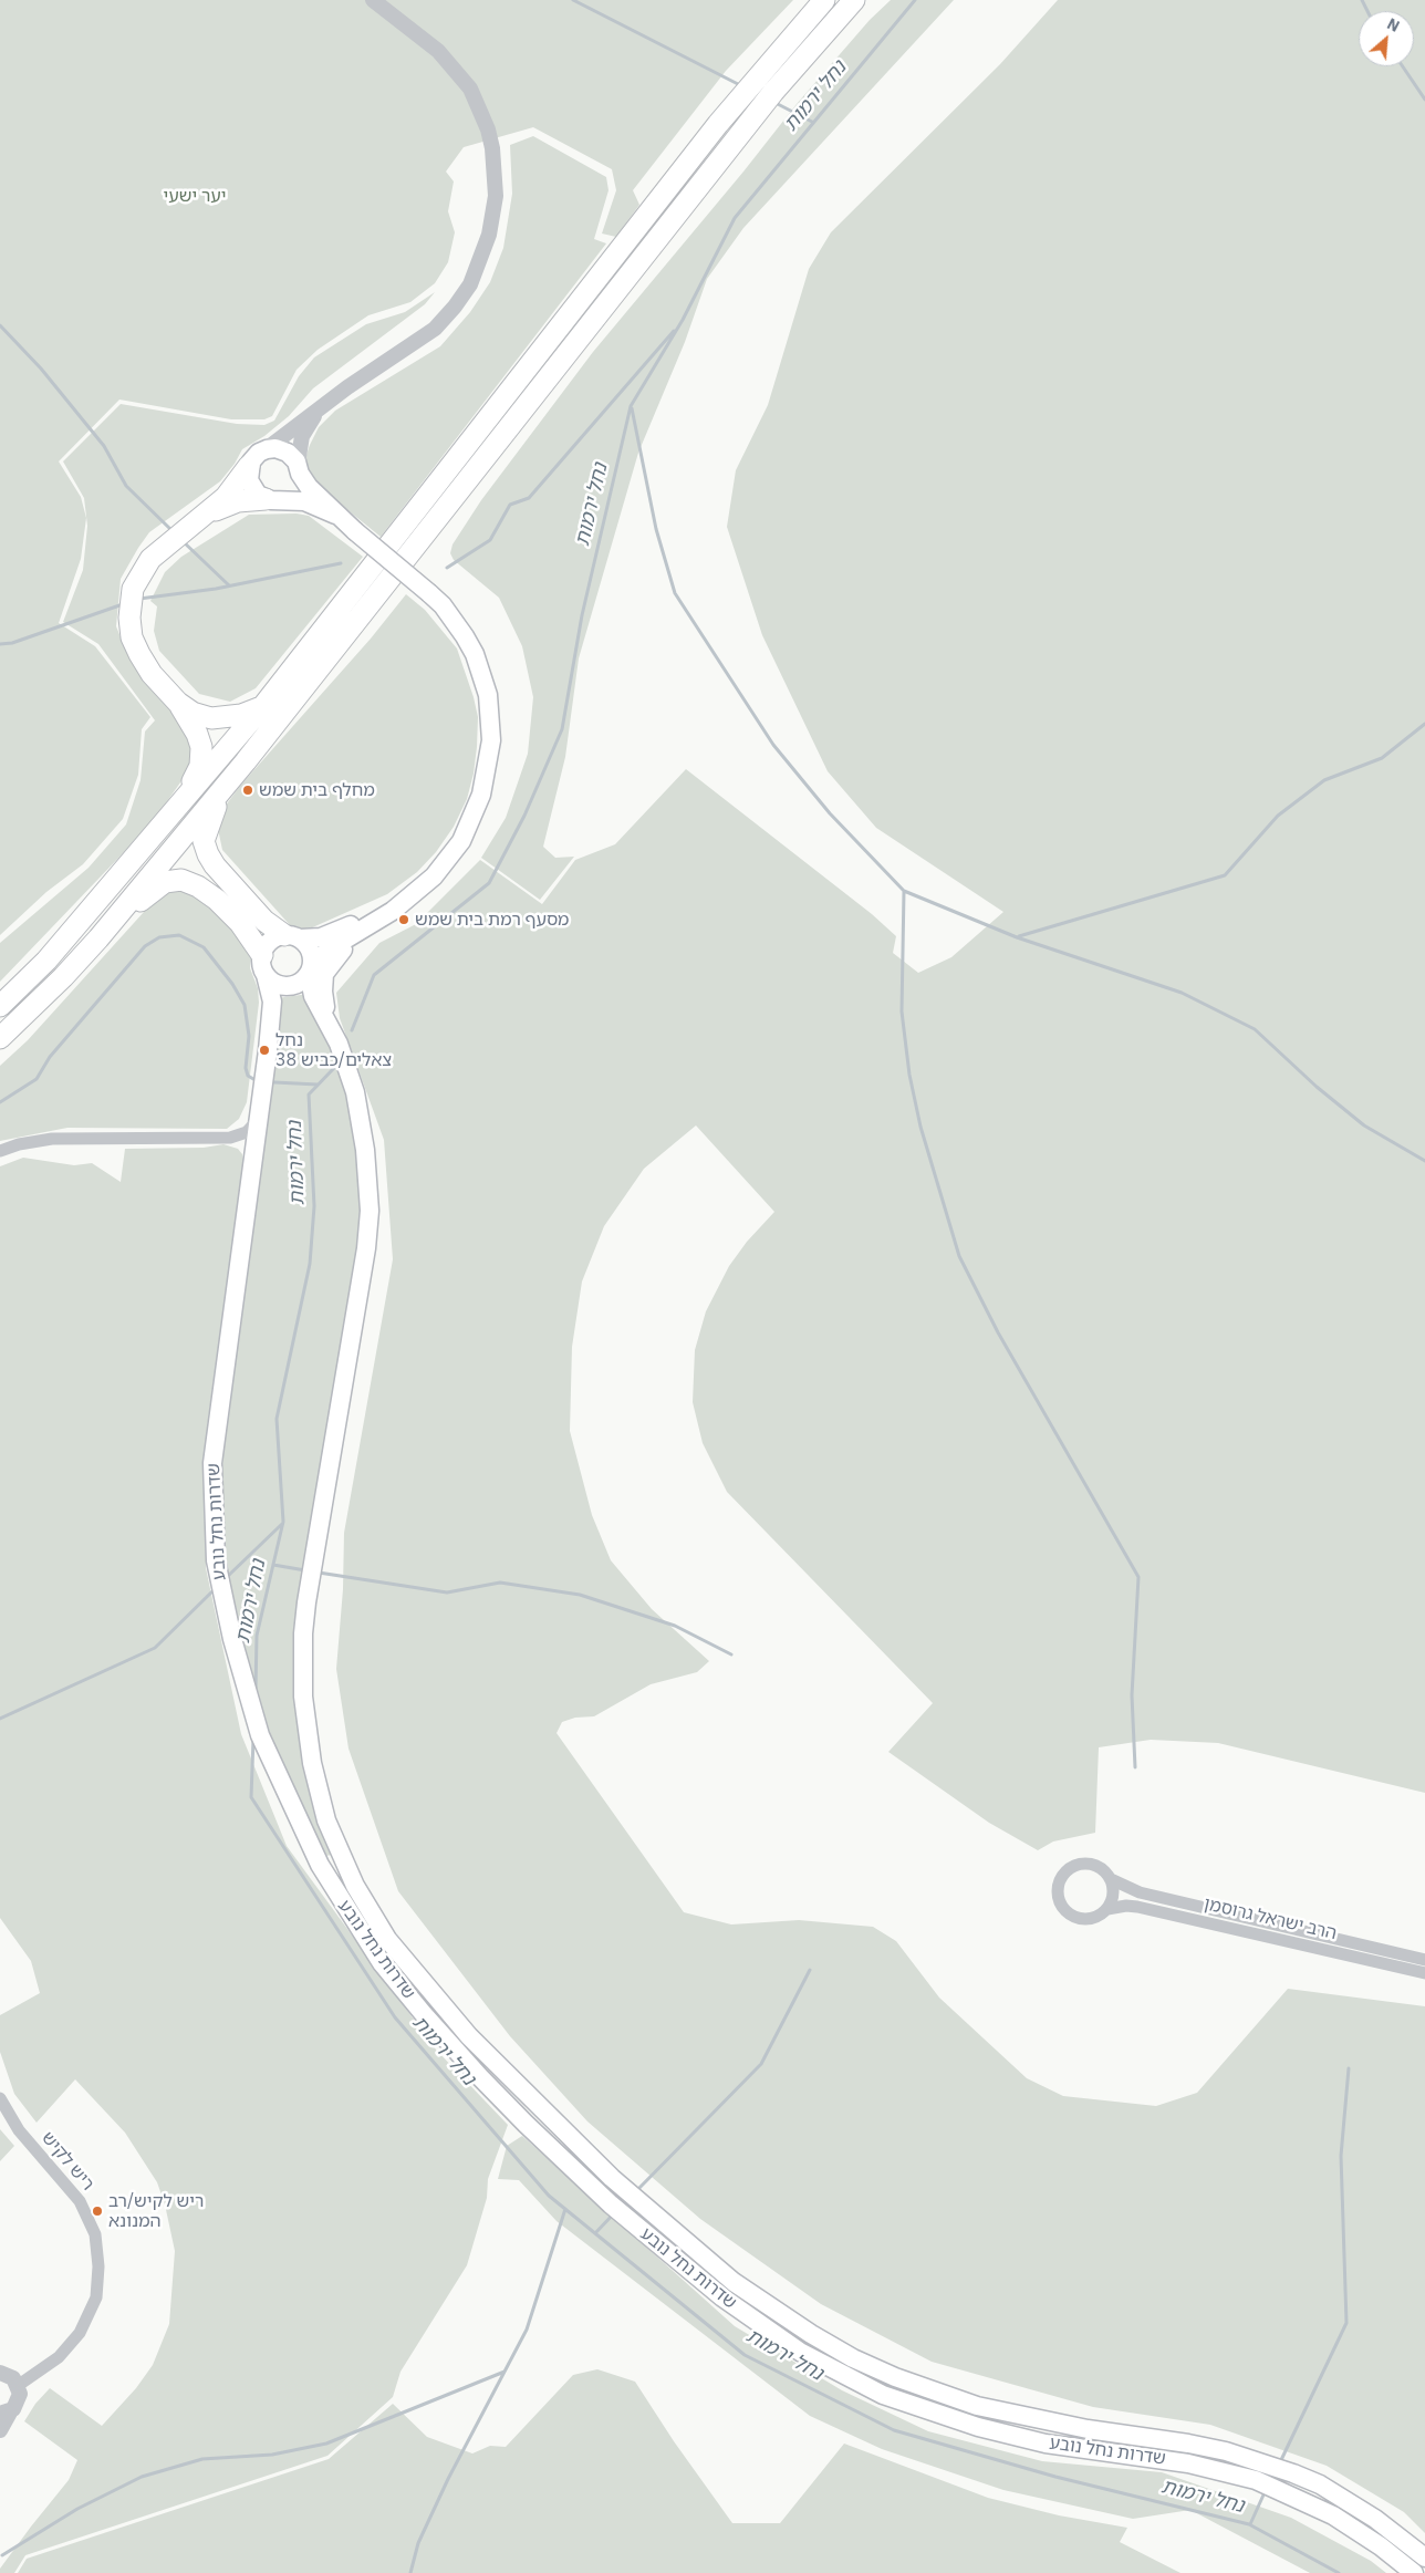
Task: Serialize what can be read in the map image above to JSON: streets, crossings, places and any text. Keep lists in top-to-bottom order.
{
  "streets": {
    "main road": ["שדרות נחל נובע"],
    "street": ["הרב ישראל גרוסמן", "ריש לקיש"]
  },
  "water": ["נחל ירמות"],
  "parks": ["יער ישעי"],
  "places": [
    "מחלף בית שמש",
    "מסעף רמת בית שמש",
    "נחל צאלים/כביש 38",
    "ריש לקיש/רב המנונא"
  ],
  "north": "top right"
}
